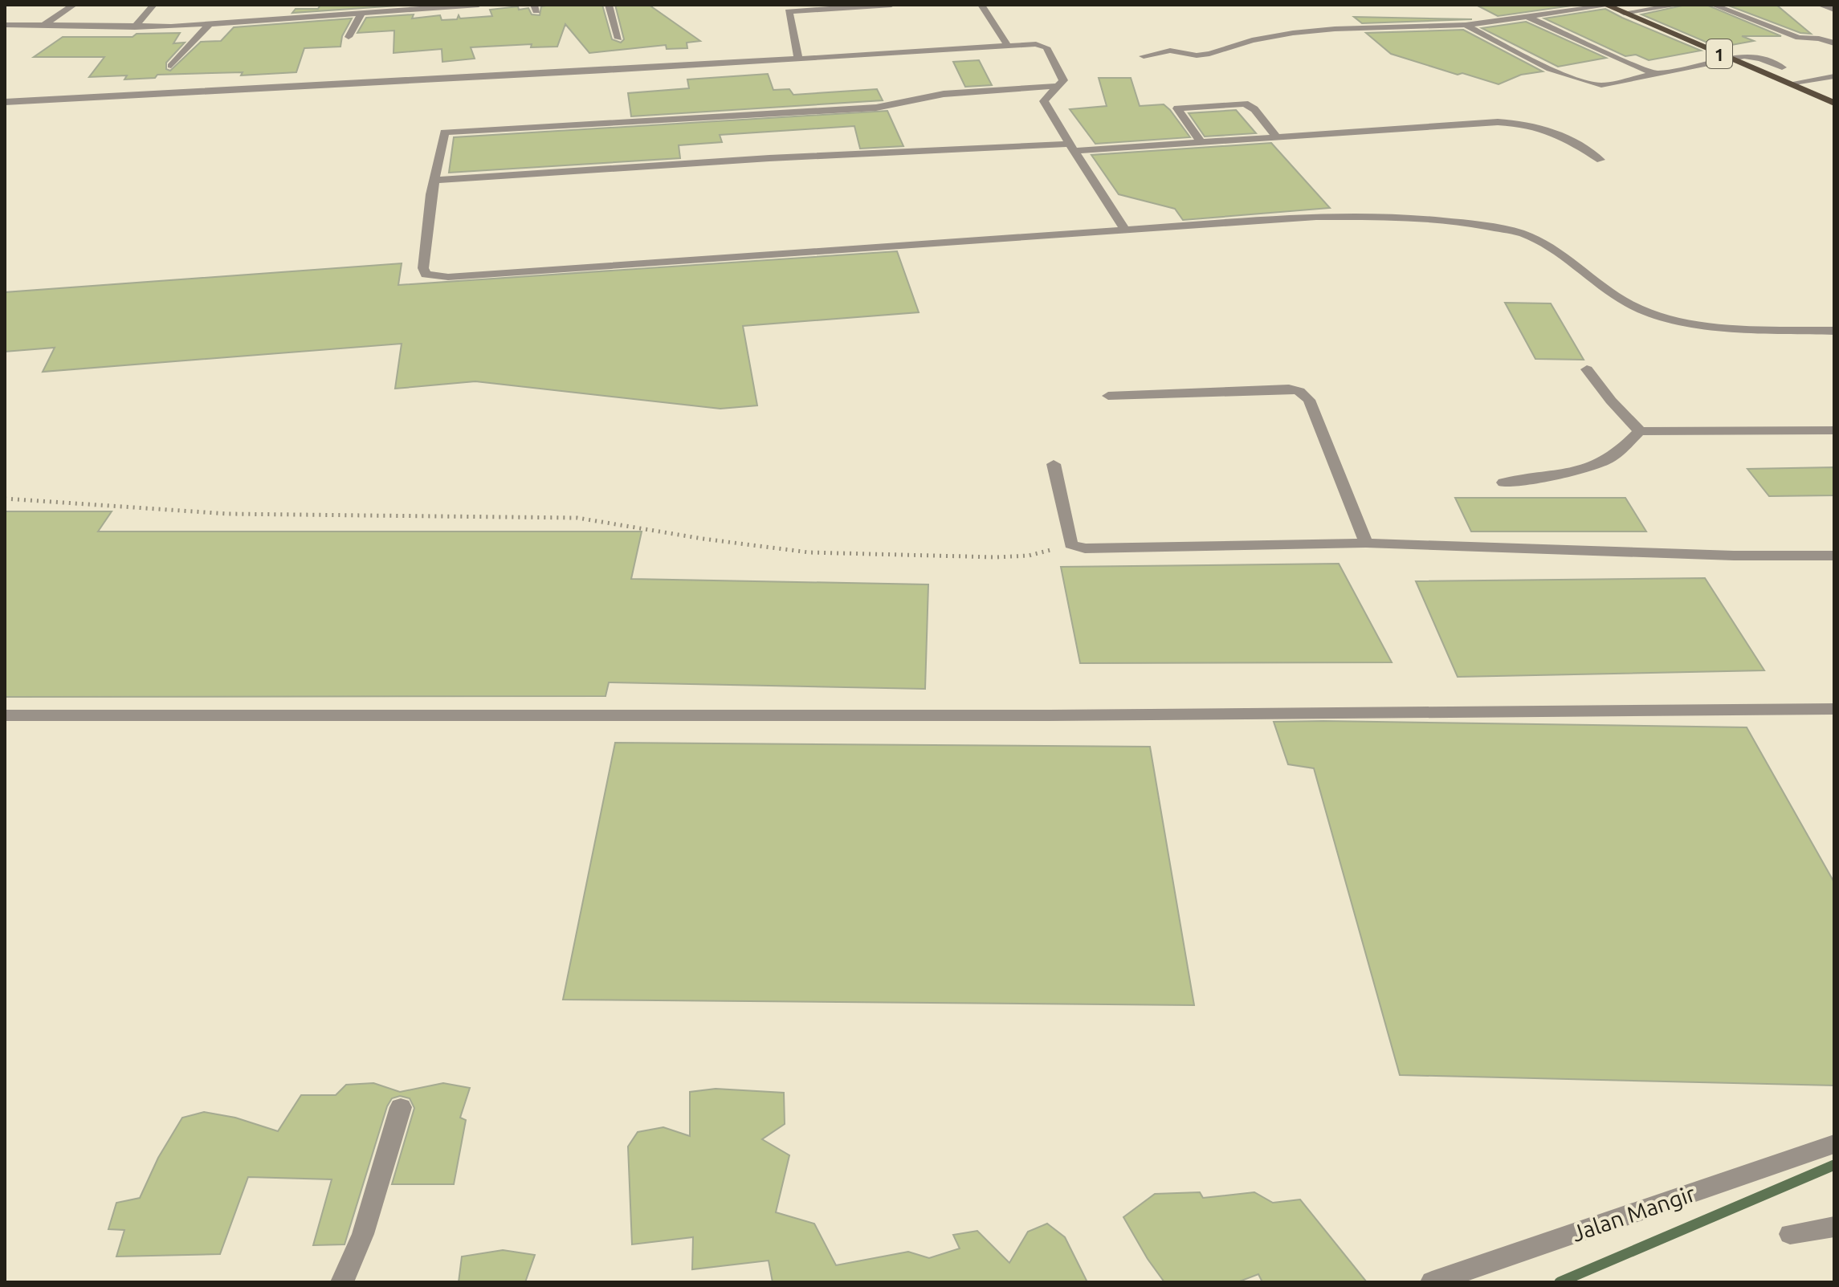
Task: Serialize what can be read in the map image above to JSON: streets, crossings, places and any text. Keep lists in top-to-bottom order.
{
  "streets": {
    "main road": ["1"],
    "street": ["Jalan Mangir"]
  }
}
